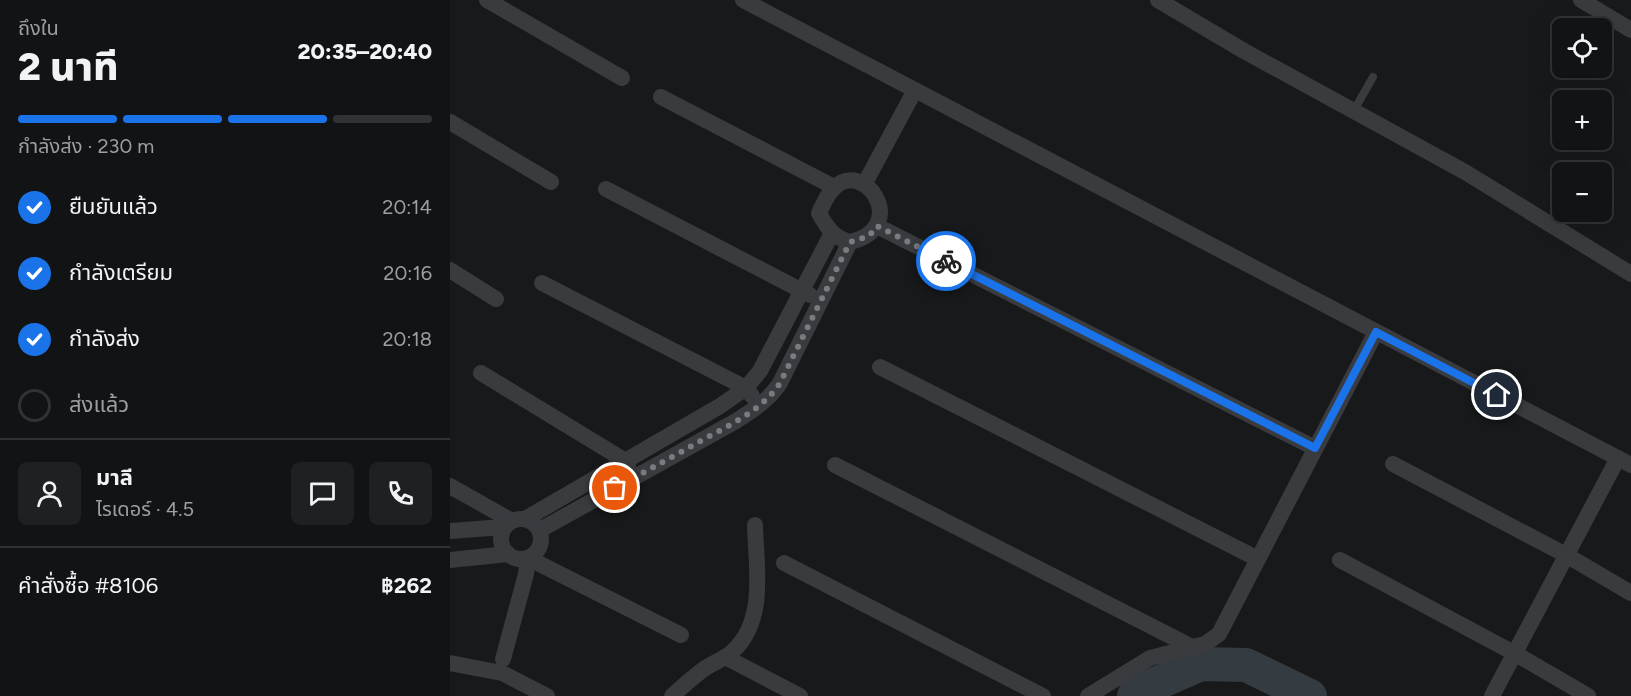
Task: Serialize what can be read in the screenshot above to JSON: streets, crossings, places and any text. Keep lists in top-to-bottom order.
{
  "page": {
    "heading": ["2 นาที", "ถึงใน", "20:35–20:40"],
    "panel": [
      "มาลี",
      "ไรเดอร์ · 4.5",
      "คำสั่งซื้อ #8106",
      "฿262"
    ],
    "map_buttons": ["+", "−"],
    "bar": "กำลังส่ง · 230 m",
    "list": [
      ["ยืนยันแล้ว", "20:14"],
      ["กำลังเตรียม", "20:16"],
      ["กำลังส่ง", "20:18"],
      "ส่งแล้ว"
    ]
  }
}
